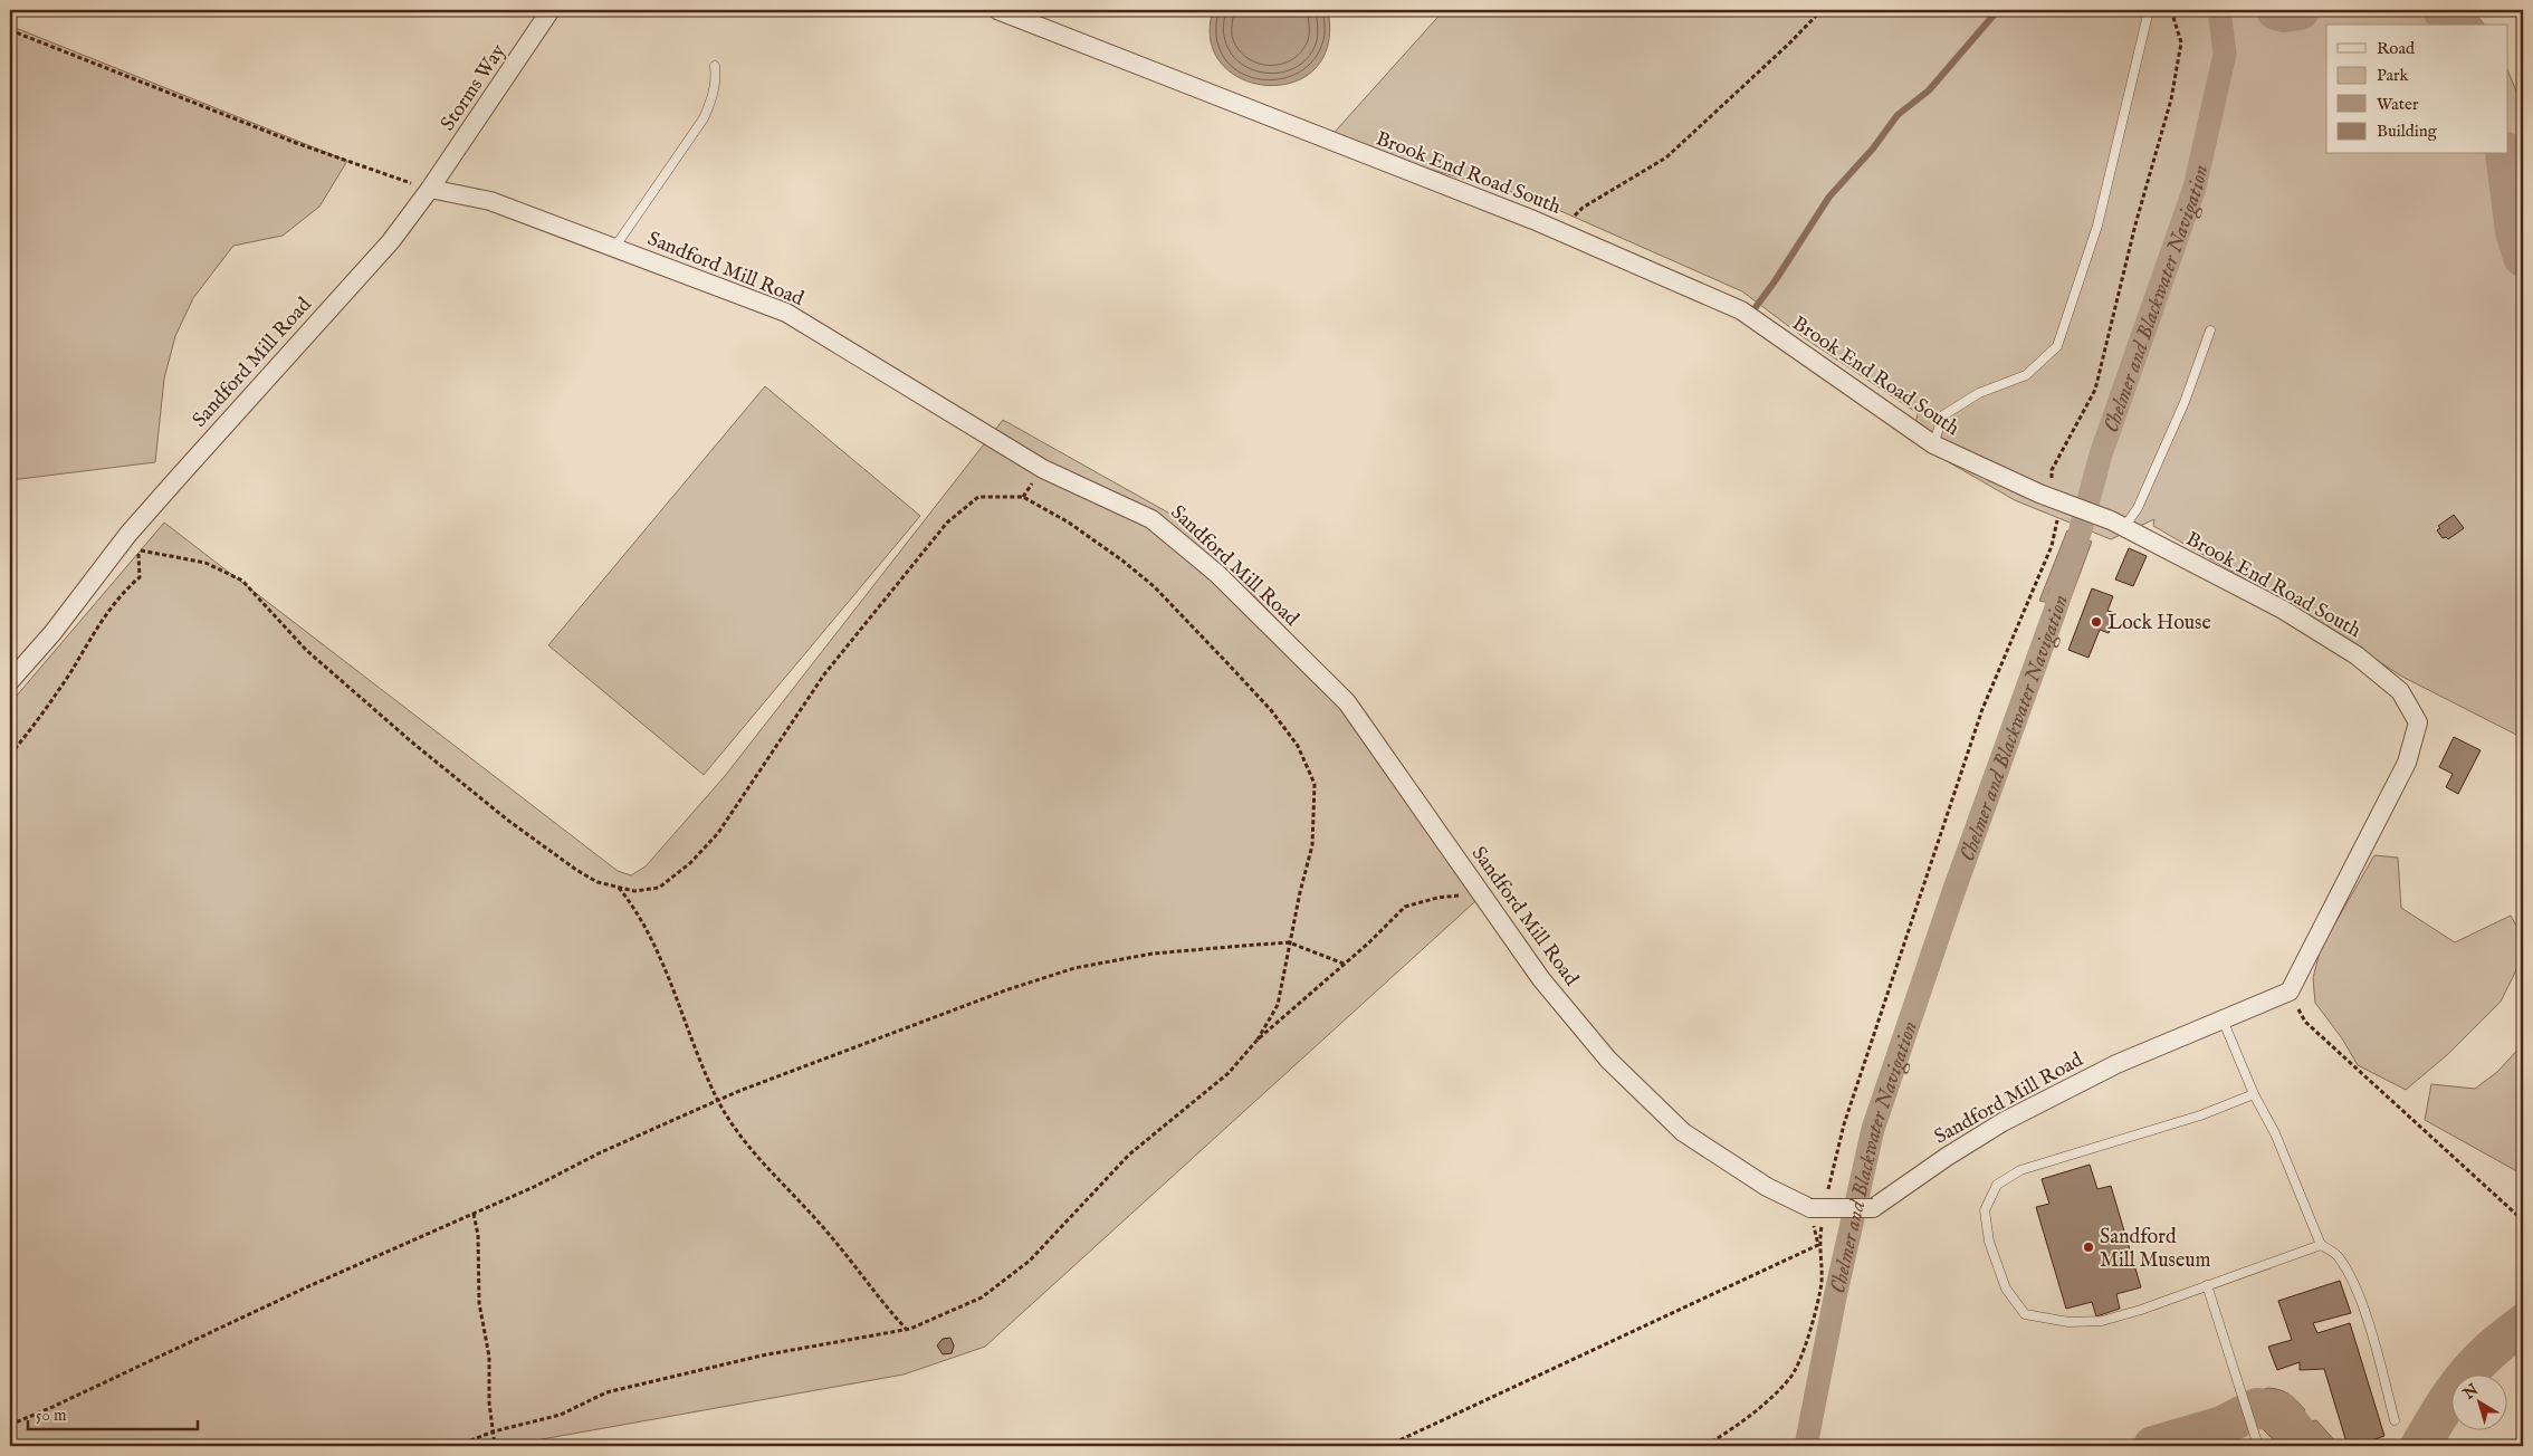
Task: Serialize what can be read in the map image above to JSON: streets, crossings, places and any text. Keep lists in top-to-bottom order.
{
  "streets": {
    "street": ["Storms Way", "Brook End Road South", "Sandford Mill Road"]
  },
  "crossings": [
    ["Storms Way", "Sandford Mill Road"],
    ["Brook End Road South", "Sandford Mill Road"]
  ],
  "water": ["Chelmer and Blackwater Navigation"],
  "places": ["Lock House", "Sandford Mill Museum"],
  "legend": [
    "Road",
    "Park",
    "Water",
    "Building"
  ],
  "scale_bar": "50 m",
  "north": "top left"
}
